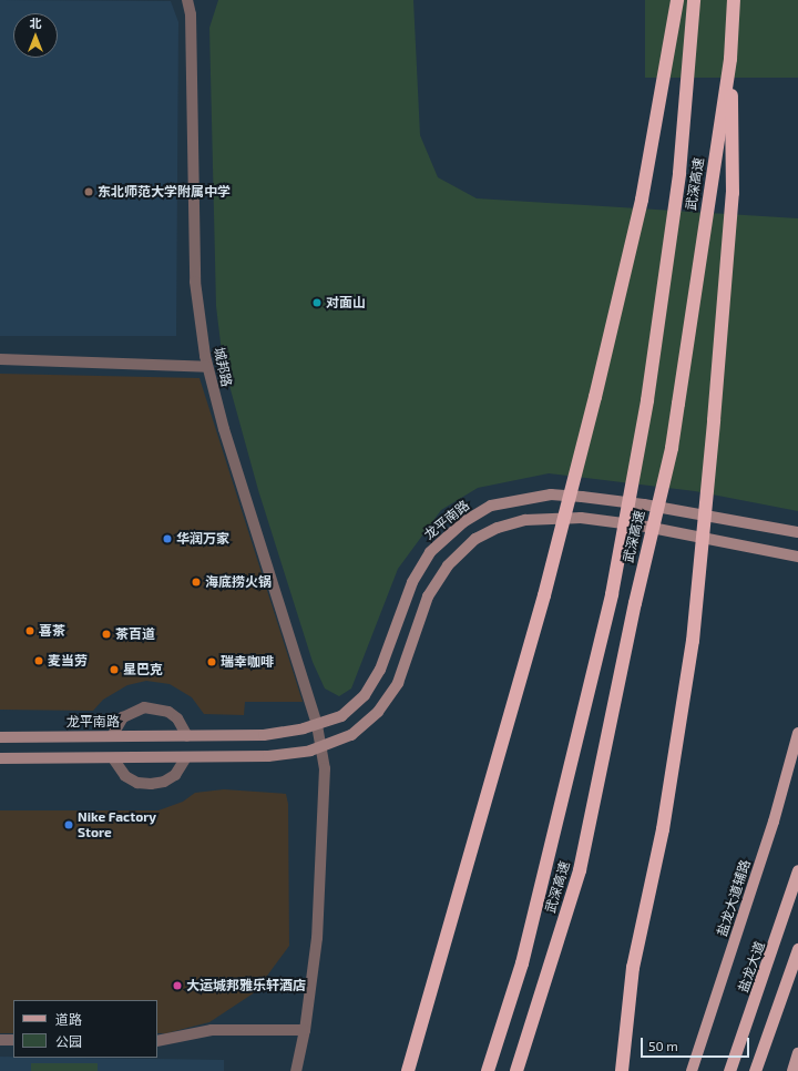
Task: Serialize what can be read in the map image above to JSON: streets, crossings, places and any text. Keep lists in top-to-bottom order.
{
  "streets": {
    "highway": ["武深高速", "盐龙大道"],
    "main road": ["龙平南路", "盐龙大道辅路"],
    "street": ["城邦路"]
  },
  "crossings": [
    ["城邦路", "龙平南路"]
  ],
  "places": [
    "东北师范大学附属中学",
    "对面山",
    "华润万家",
    "海底捞火锅",
    "喜茶",
    "茶百道",
    "麦当劳",
    "瑞幸咖啡",
    "星巴克",
    "Nike Factory Store",
    "大运城邦雅乐轩酒店"
  ],
  "legend": ["道路", "公园"],
  "scale_bar": "50 m",
  "north": "top"
}
